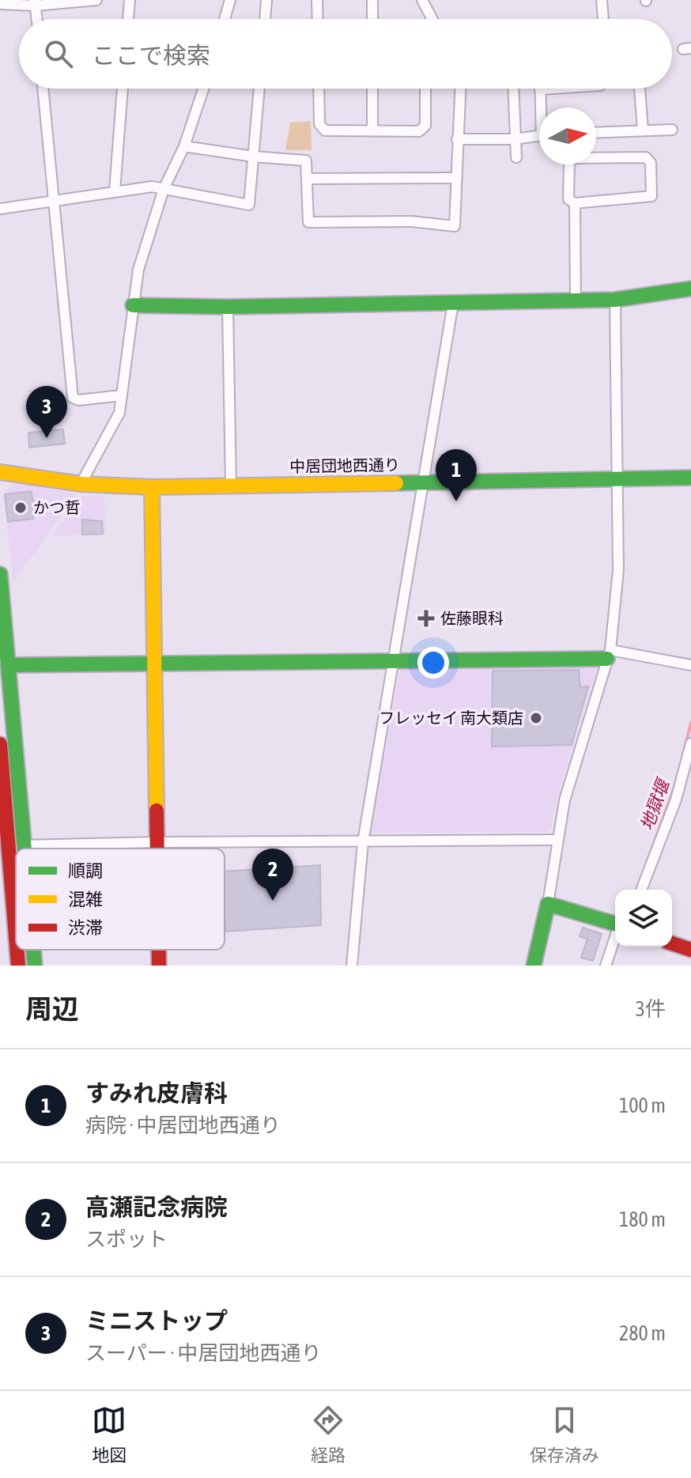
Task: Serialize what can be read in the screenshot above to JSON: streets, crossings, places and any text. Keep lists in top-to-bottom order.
{
  "streets": {
    "main road": ["中居団地西通り"]
  },
  "water": ["地獄堰"],
  "places": {
    "other": ["かつ哲", "フレッセイ 南大類店"],
    "health": ["佐藤眼科"]
  },
  "legend": ["順調", "混雑", "渋滞"],
  "north": "right",
  "page": {
    "search": "ここで検索",
    "pins": ["3", "1", "2"],
    "heading": ["周辺", "3件"],
    "list": [
      {
        "mark": "1",
        "name": "すみれ皮膚科",
        "note": "病院 · 中居団地西通り",
        "value": "100 m"
      },
      {
        "mark": "2",
        "name": "高瀬記念病院",
        "note": "スポット",
        "value": "180 m"
      },
      {
        "mark": "3",
        "name": "ミニストップ",
        "note": "スーパー · 中居団地西通り",
        "value": "280 m"
      }
    ],
    "nav": ["地図", "経路", "保存済み"]
  }
}
